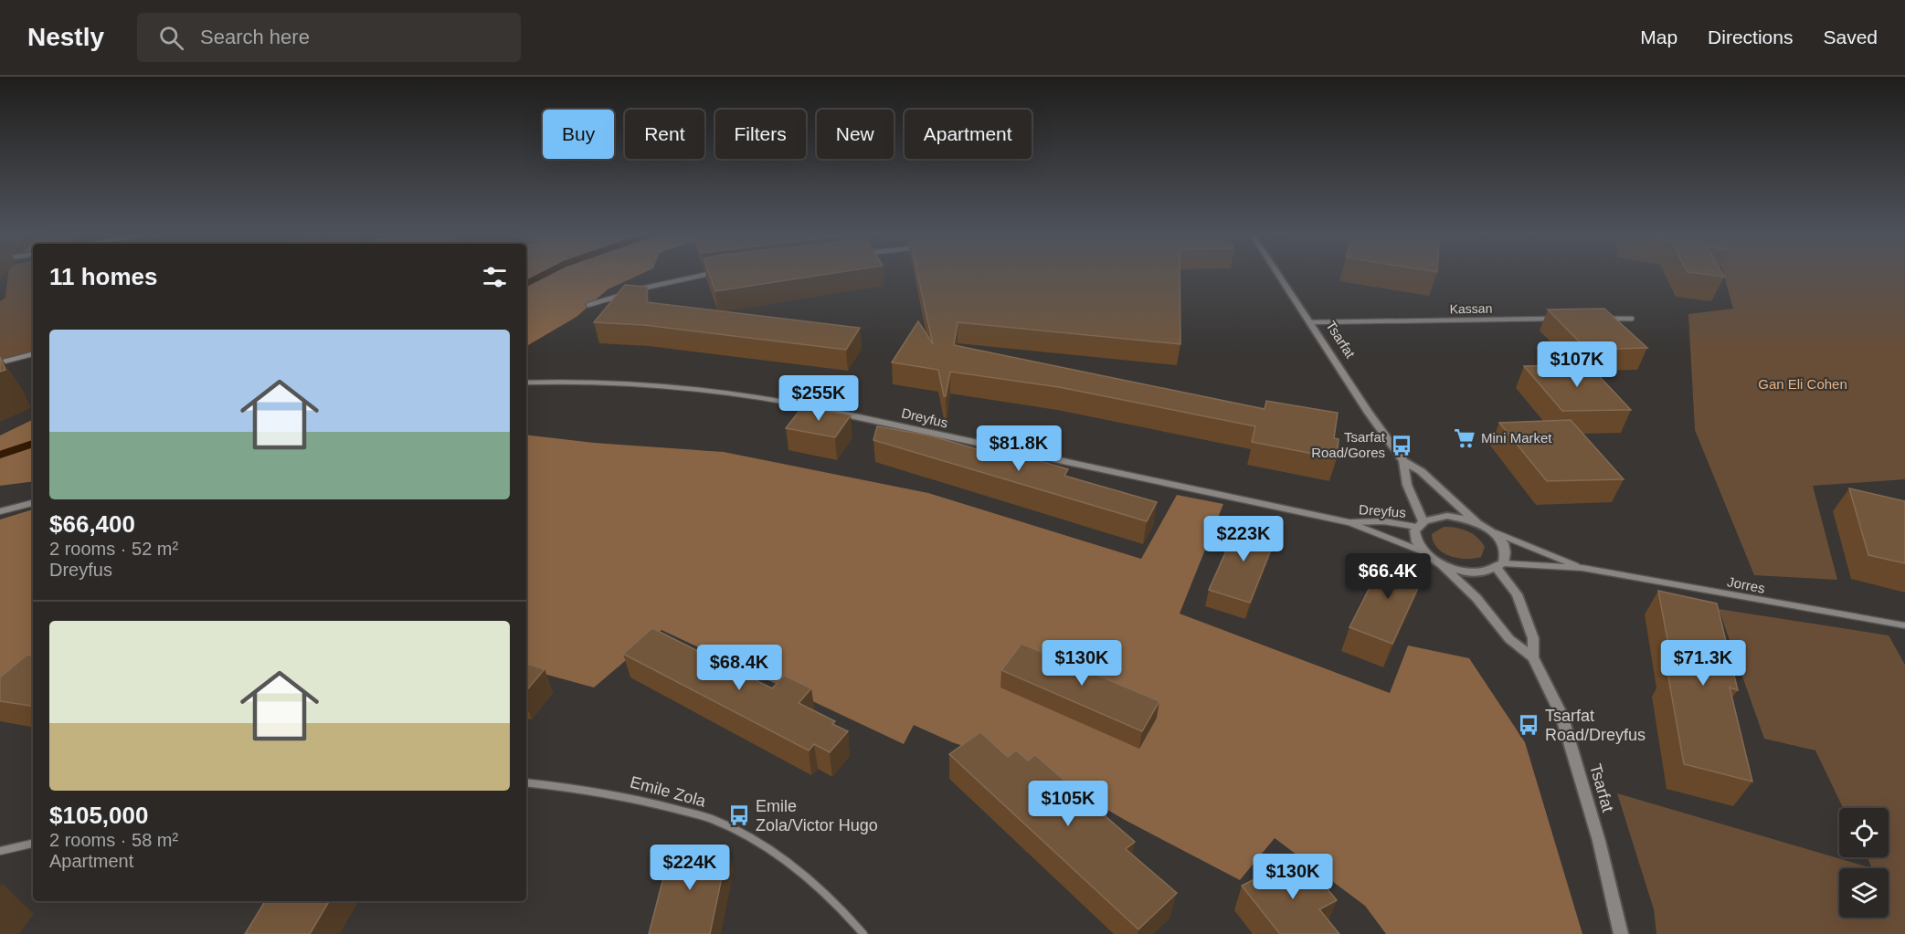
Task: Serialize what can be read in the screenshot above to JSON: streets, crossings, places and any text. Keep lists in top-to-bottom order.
{
  "streets": {
    "street": [
      "Kassan",
      "Tsarfat",
      "Dreyfus",
      "Jorres",
      "Emile Zola"
    ]
  },
  "crossings": [
    ["Kassan", "Tsarfat"],
    ["Tsarfat", "Dreyfus"],
    ["Tsarfat", "Jorres"]
  ],
  "parks": ["Gan Eli Cohen"],
  "places": {
    "supermarket": ["Mini Market"],
    "bus stop": ["Tsarfat Road/Gores", "Tsarfat Road/Dreyfus", "Emile Zola/Victor Hugo"]
  },
  "page": {
    "header": "Nestly",
    "search": "Search here",
    "nav": ["Map", "Directions", "Saved"],
    "chip": [
      "Buy",
      "Rent",
      "Filters",
      "New",
      "Apartment"
    ],
    "heading": "11 homes",
    "list": [
      {
        "name": "$66,400",
        "note": "2 rooms · 52 m² · Dreyfus"
      },
      {
        "name": "$105,000",
        "note": "2 rooms · 58 m² · Apartment"
      }
    ],
    "price": [
      "$107K",
      "$255K",
      "$81.8K",
      "$223K",
      "$66.4K",
      "$130K",
      "$71.3K",
      "$68.4K",
      "$105K",
      "$224K",
      "$130K"
    ]
  }
}
